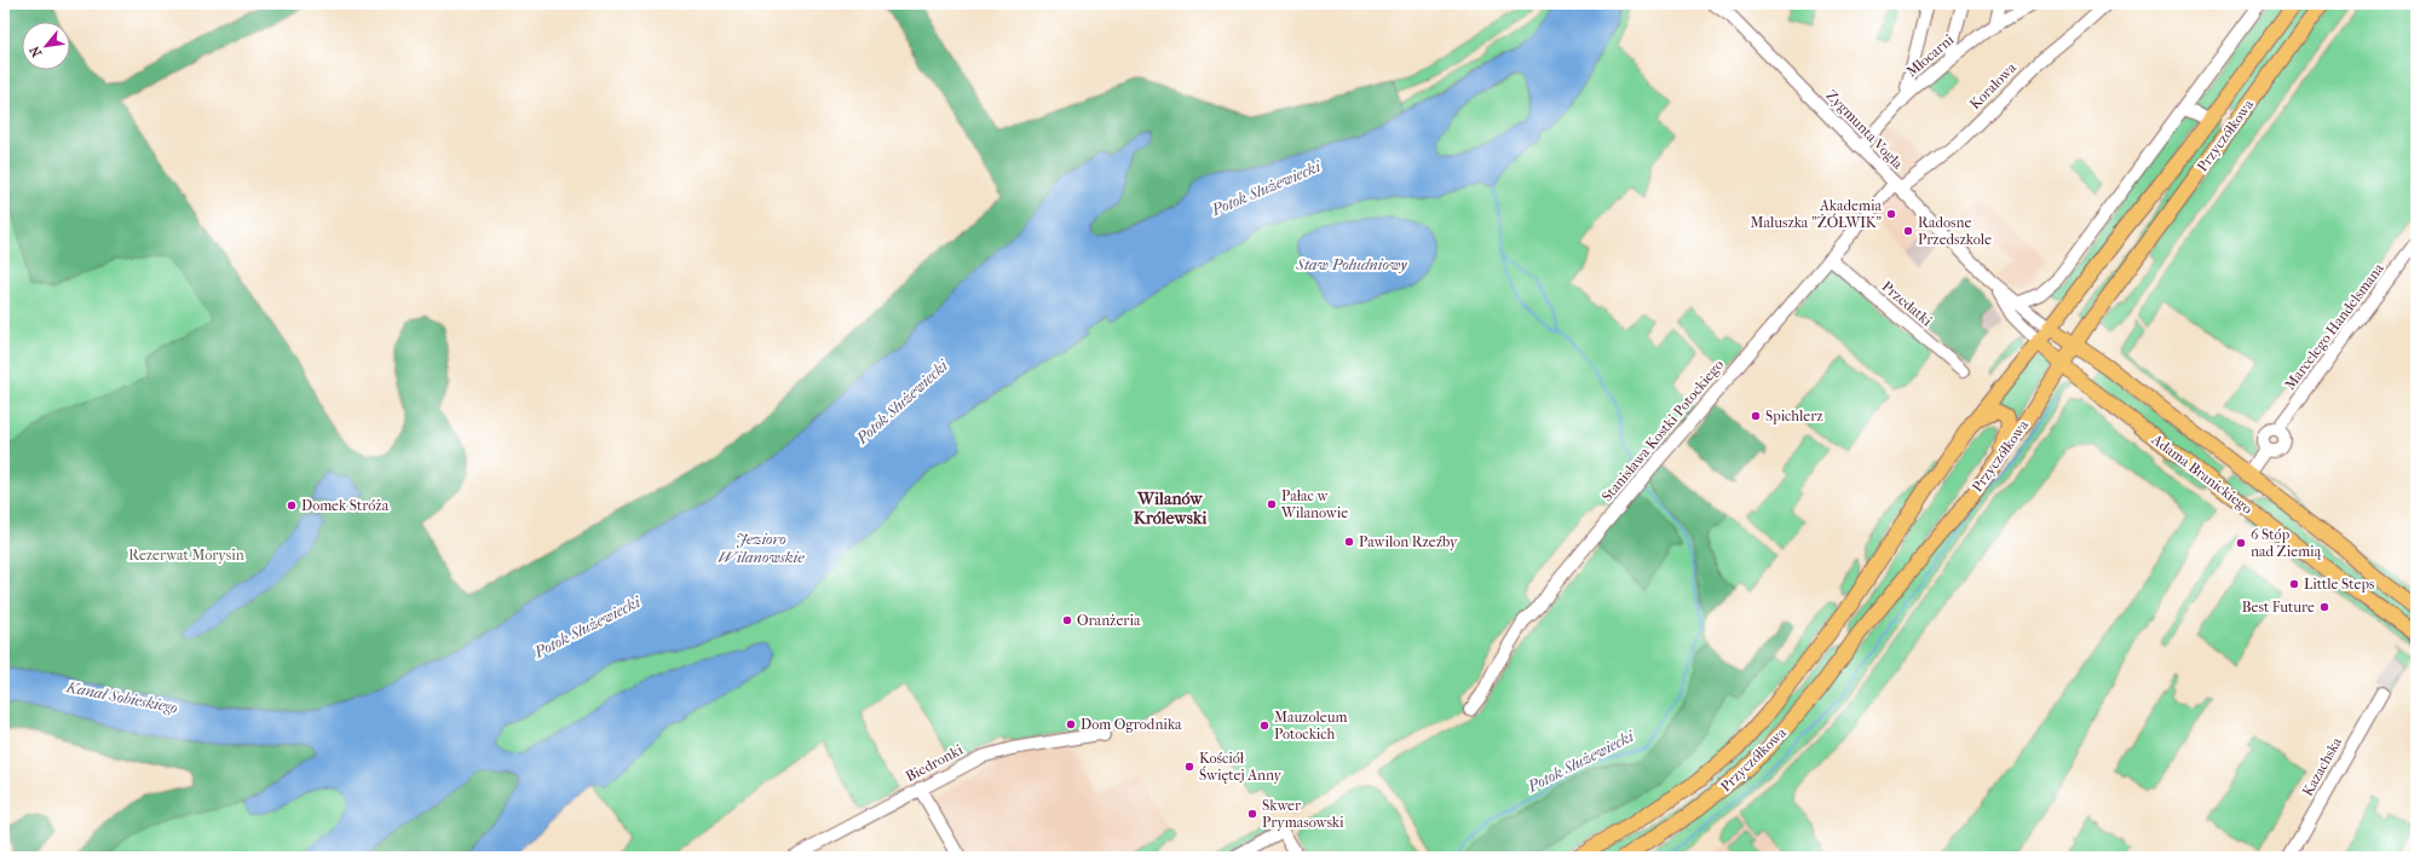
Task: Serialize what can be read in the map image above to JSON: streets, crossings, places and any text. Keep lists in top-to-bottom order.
{
  "streets": {
    "main road": ["Przyczółkowa", "Adama Branickiego"],
    "street": [
      "Młocarni",
      "Koralowa",
      "Zygmunta Vogla",
      "Przedatki",
      "Marcelego Handelsmana",
      "Stanisława Kostki Potockiego",
      "Biedronki",
      "Kazachska"
    ]
  },
  "crossings": [
    ["Młocarni", "Zygmunta Vogla"],
    ["Koralowa", "Zygmunta Vogla"],
    ["Koralowa", "Stanisława Kostki Potockiego"],
    ["Zygmunta Vogla", "Przyczółkowa"],
    ["Zygmunta Vogla", "Stanisława Kostki Potockiego"],
    ["Zygmunta Vogla", "Adama Branickiego"],
    ["Przyczółkowa", "Adama Branickiego"],
    ["Przedatki", "Stanisława Kostki Potockiego"]
  ],
  "districts": ["Wilanów Królewski"],
  "water": [
    "Potok Służewiecki",
    "Staw Południowy",
    "Jezioro Wilanowskie",
    "Kanał Sobieskiego"
  ],
  "parks": ["Rezerwat Morysin"],
  "places": [
    "Akademia Maluszka \"ŻÓŁWIK\"",
    "Radosne Przedszkole",
    "Spichlerz",
    "Pałac w Wilanowie",
    "Domek Stróża",
    "Pawilon Rzeźby",
    "6 Stóp nad Ziemią",
    "Little Steps",
    "Best Future",
    "Oranżeria",
    "Dom Ogrodnika",
    "Mauzoleum Potockich",
    "Kościół Świętej Anny",
    "Skwer Prymasowski"
  ],
  "north": "bottom left"
}
